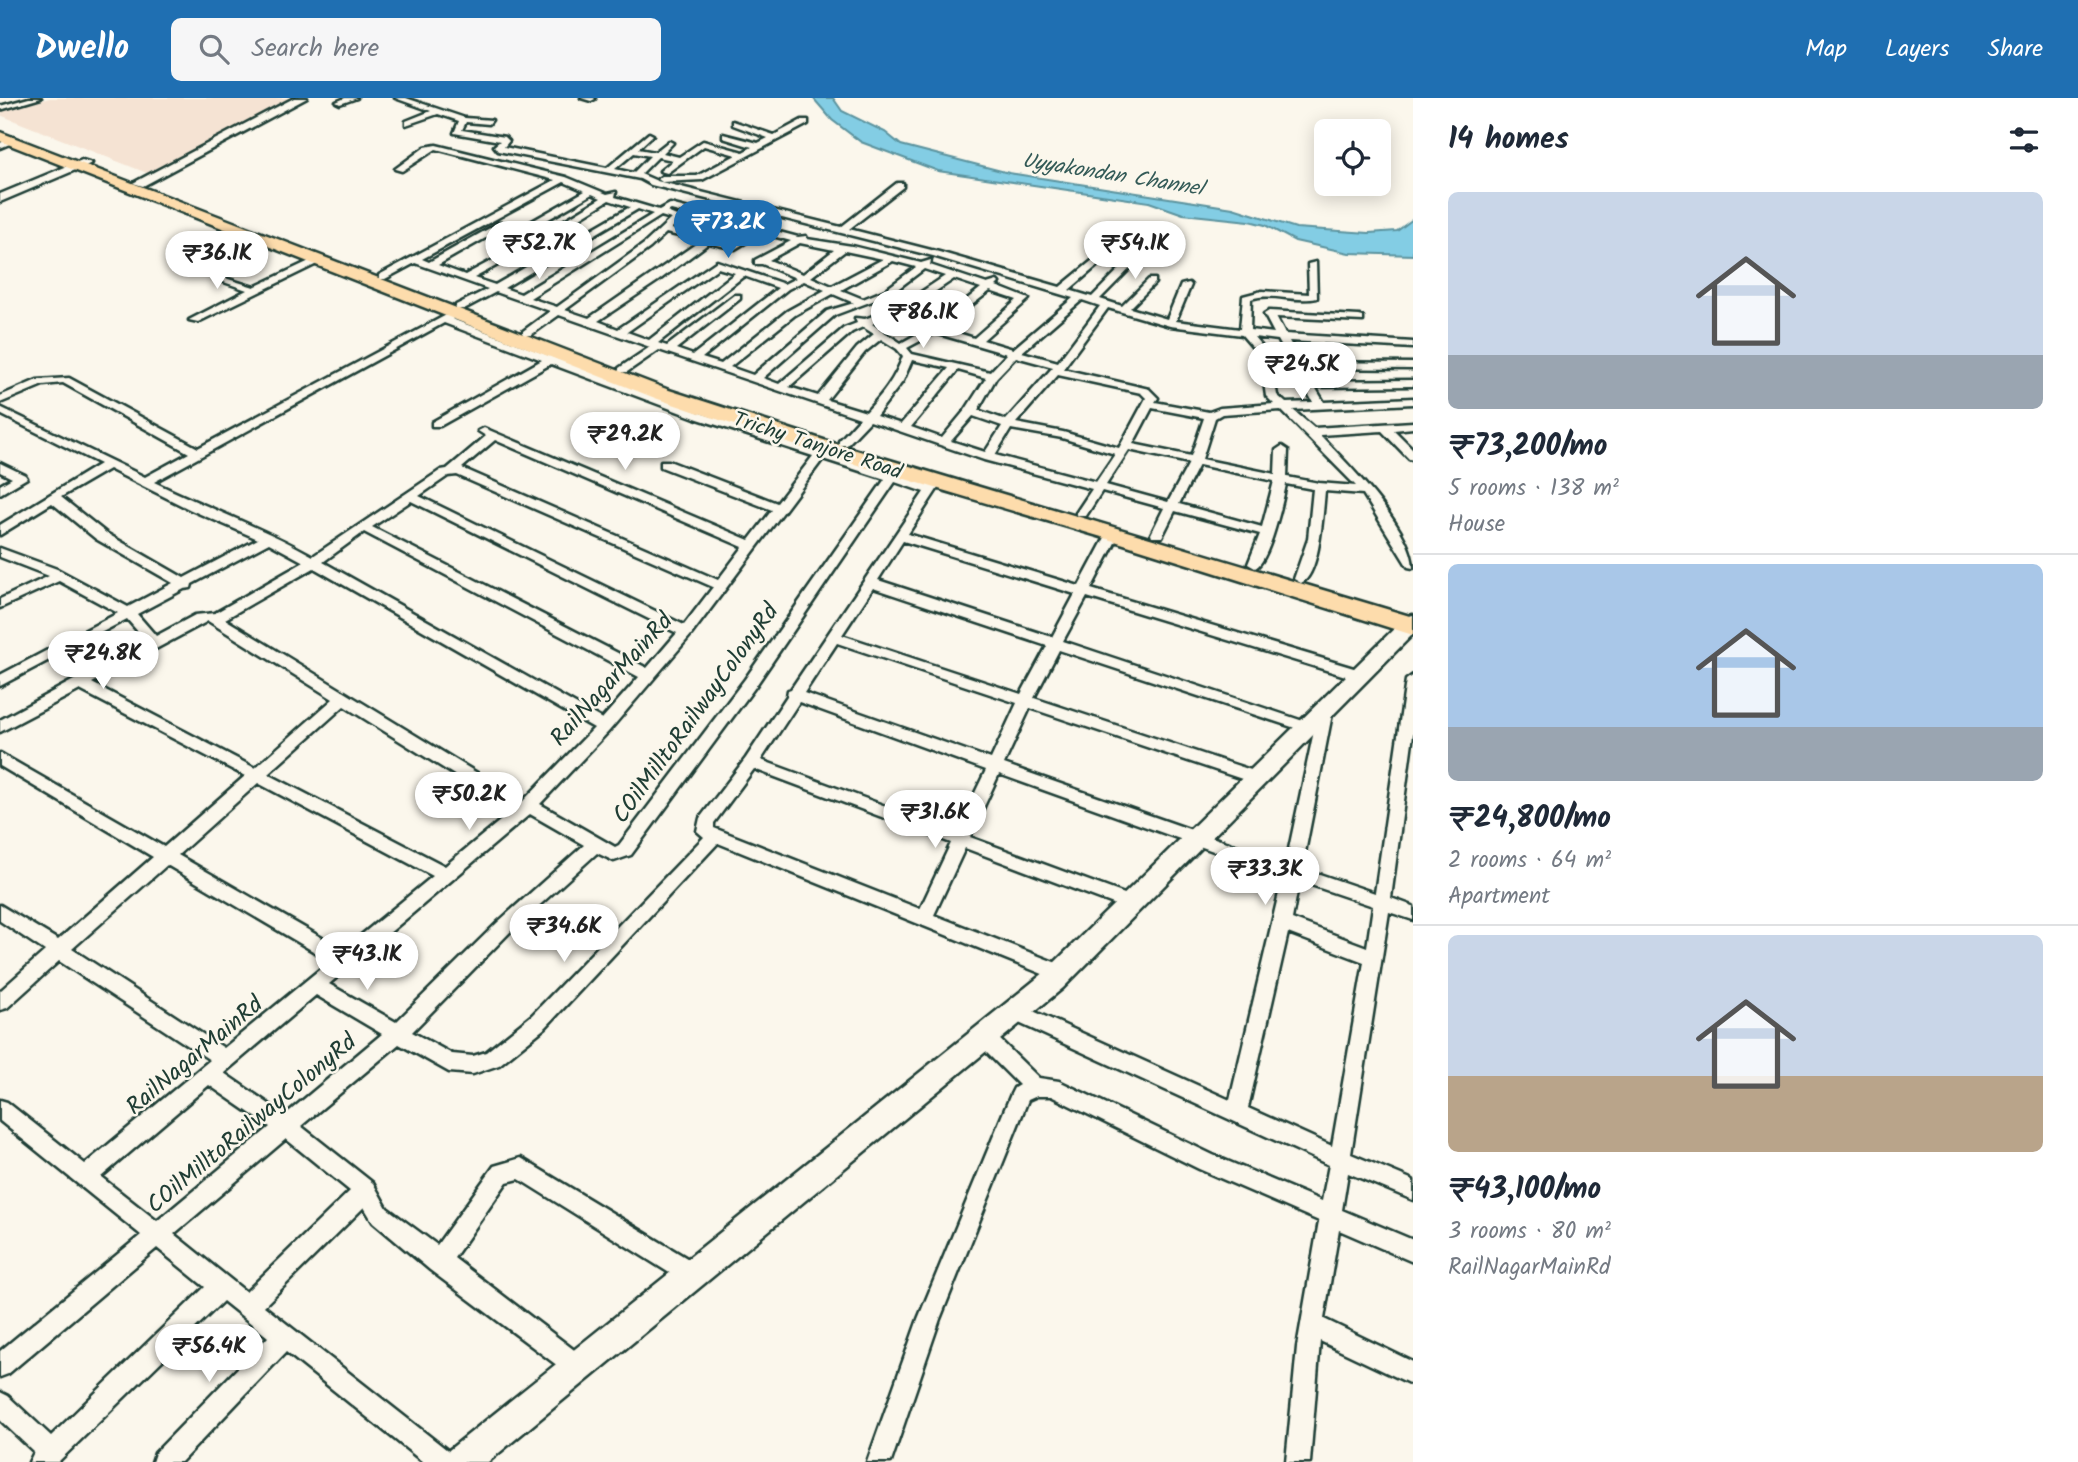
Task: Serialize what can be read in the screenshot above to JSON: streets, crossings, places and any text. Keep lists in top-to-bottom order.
{
  "streets": {
    "highway": ["Trichy Tanjore Road"],
    "street": ["RailNagarMainRd", "COilMilltoRailwayColonyRd"]
  },
  "water": ["Uyyakondan Channel"],
  "page": {
    "header": "Dwello",
    "search": "Search here",
    "nav": ["Map", "Layers", "Share"],
    "heading": "14 homes",
    "list": [
      {
        "name": "₹73,200/mo",
        "note": "5 rooms · 138 m² · House"
      },
      {
        "name": "₹24,800/mo",
        "note": "2 rooms · 64 m² · Apartment"
      },
      {
        "name": "₹43,100/mo",
        "note": "3 rooms · 80 m² · RailNagarMainRd"
      }
    ],
    "price": [
      "₹73.2K",
      "₹52.7K",
      "₹54.1K",
      "₹36.1K",
      "₹86.1K",
      "₹24.5K",
      "₹29.2K",
      "₹24.8K",
      "₹50.2K",
      "₹31.6K",
      "₹33.3K",
      "₹34.6K",
      "₹43.1K",
      "₹56.4K"
    ]
  }
}
